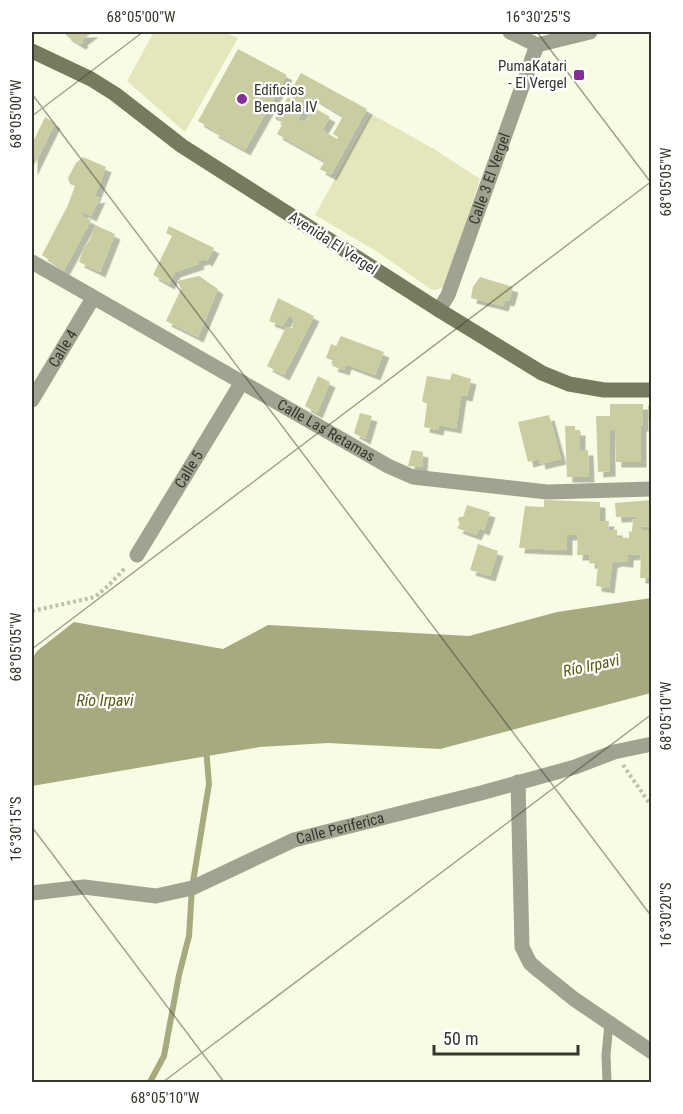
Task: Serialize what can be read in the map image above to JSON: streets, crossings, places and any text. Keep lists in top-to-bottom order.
{
  "streets": {
    "main road": ["Avenida El Vergel"],
    "street": [
      "Calle 3 El Vergel",
      "Calle 4",
      "Calle Las Retamas",
      "Calle 5",
      "Calle Periferica"
    ]
  },
  "crossings": [
    ["Calle 3 El Vergel", "Avenida El Vergel"],
    ["Calle 4", "Calle Las Retamas"],
    ["Calle Las Retamas", "Calle 5"]
  ],
  "water": ["Río Irpavi"],
  "places": {
    "transit": ["PumaKatari - El Vergel"],
    "other": ["Edificios Bengala IV"]
  },
  "scale_bar": "50 m",
  "coordinates": [
    "68°05'00\"W",
    "16°30'25\"S",
    "68°05'05\"W",
    "68°05'10\"W",
    "16°30'15\"S",
    "16°30'20\"S"
  ]
}
